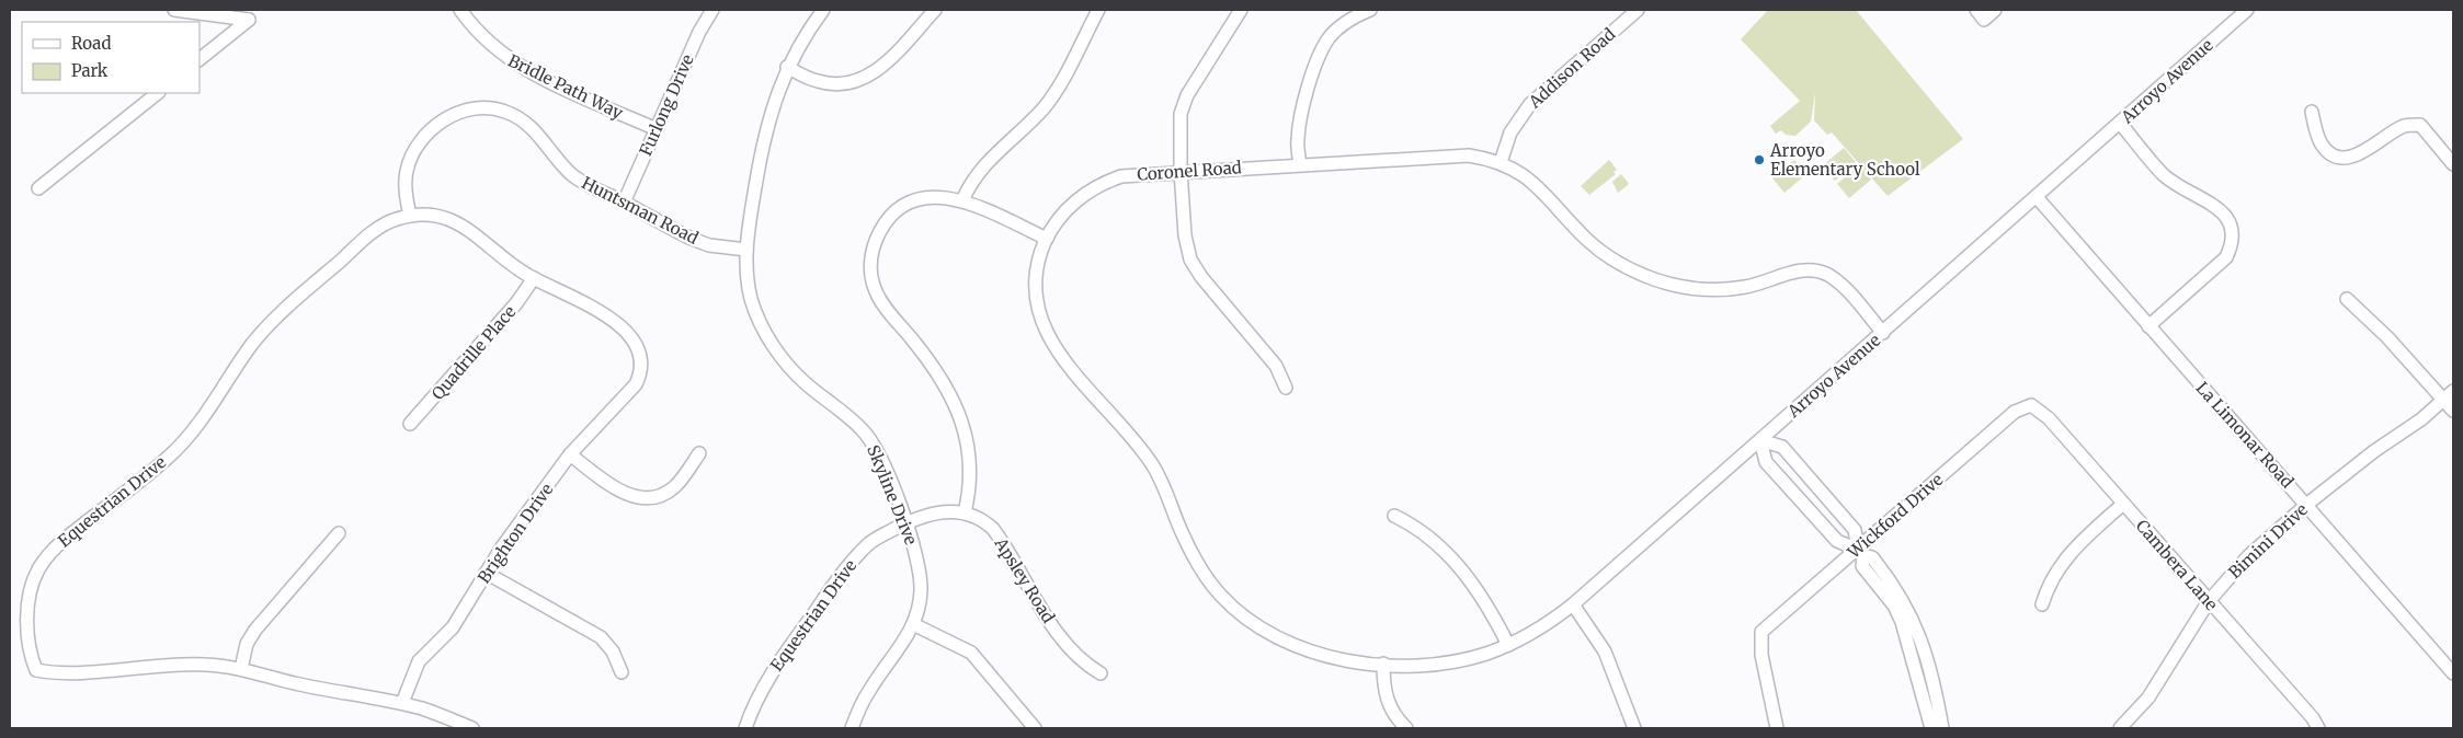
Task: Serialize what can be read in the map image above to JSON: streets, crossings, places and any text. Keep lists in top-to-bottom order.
{
  "streets": {
    "street": [
      "Addison Road",
      "Arroyo Avenue",
      "Bridle Path Way",
      "Furlong Drive",
      "Coronel Road",
      "Huntsman Road",
      "Quadrille Place",
      "La Limonar Road",
      "Skyline Drive",
      "Equestrian Drive",
      "Wickford Drive",
      "Brighton Drive",
      "Bimini Drive",
      "Cambera Lane",
      "Apsley Road"
    ]
  },
  "crossings": [
    ["Addison Road", "Coronel Road"],
    ["Arroyo Avenue", "Coronel Road"],
    ["Arroyo Avenue", "La Limonar Road"],
    ["Bridle Path Way", "Furlong Drive"],
    ["Furlong Drive", "Huntsman Road"],
    ["Huntsman Road", "Skyline Drive"],
    ["Huntsman Road", "Equestrian Drive"],
    ["Quadrille Place", "Brighton Drive"],
    ["La Limonar Road", "Bimini Drive"],
    ["Skyline Drive", "Equestrian Drive"],
    ["Skyline Drive", "Apsley Road"],
    ["Equestrian Drive", "Brighton Drive"],
    ["Equestrian Drive", "Apsley Road"],
    ["Wickford Drive", "Cambera Lane"],
    ["Bimini Drive", "Cambera Lane"]
  ],
  "places": ["Arroyo Elementary School"],
  "legend": ["Road", "Park"]
}
